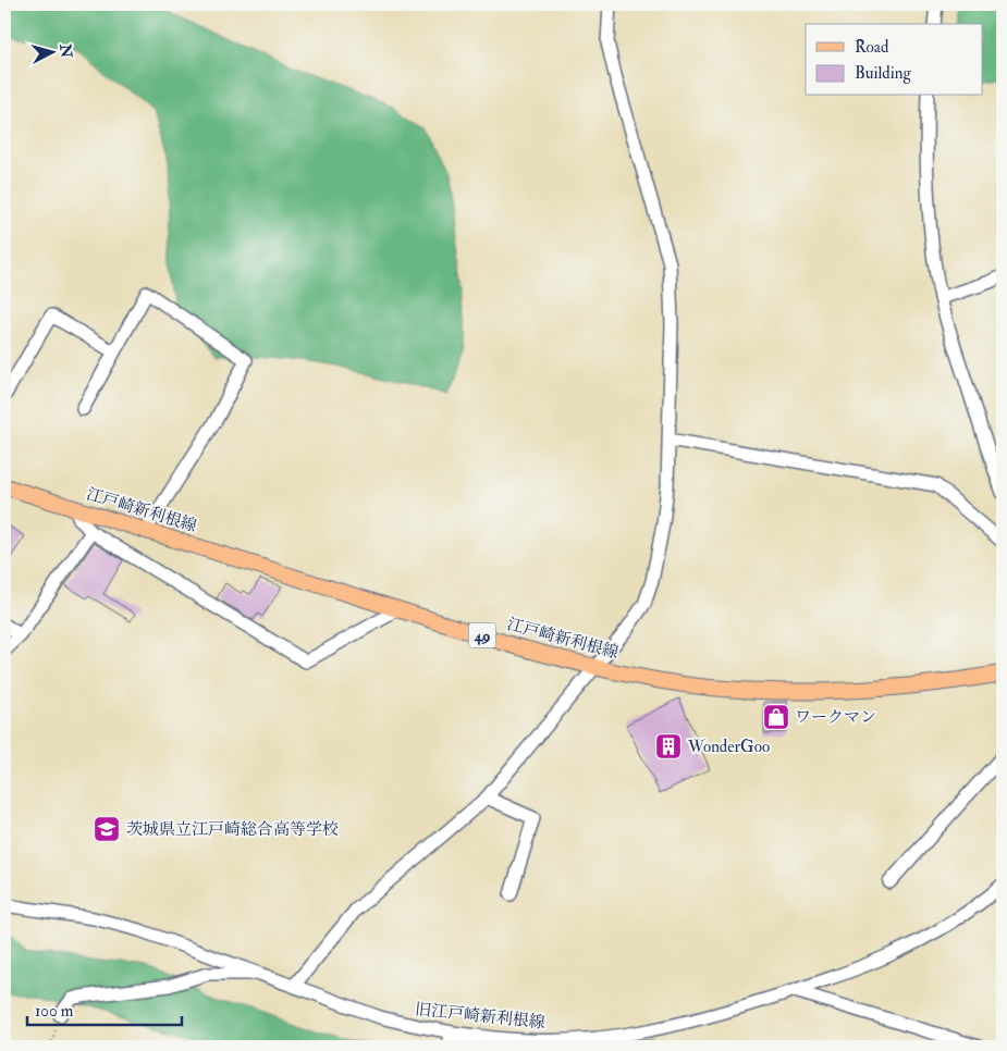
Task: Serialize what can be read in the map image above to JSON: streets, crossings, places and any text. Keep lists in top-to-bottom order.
{
  "streets": {
    "main road": ["江戸崎新利根線", "49"],
    "street": ["旧江戸崎新利根線"]
  },
  "places": {
    "shop": ["ワークマン"],
    "building": ["WonderGoo"],
    "school or university": ["茨城県立江戸崎総合高等学校"]
  },
  "legend": ["Road", "Building"],
  "scale_bar": "100 m",
  "north": "right"
}
